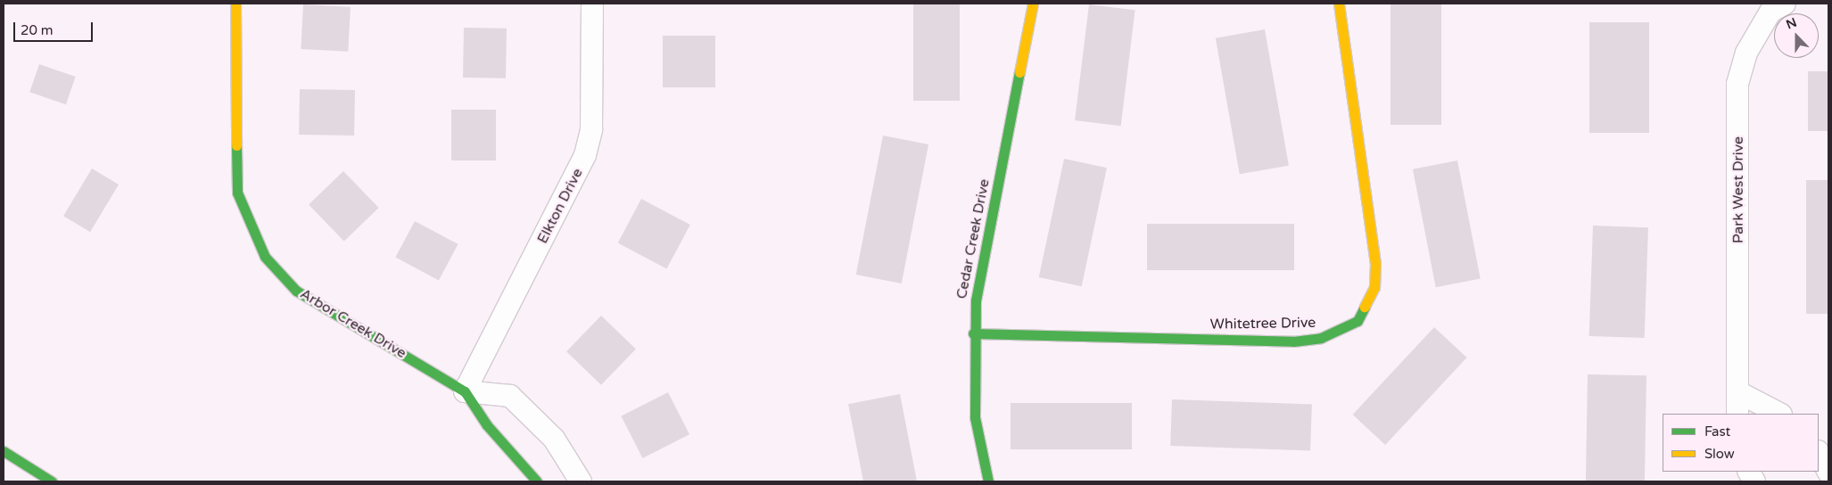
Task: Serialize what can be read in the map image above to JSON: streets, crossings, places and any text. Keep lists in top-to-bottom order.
{
  "streets": {
    "street": [
      "Park West Drive",
      "Elkton Drive",
      "Cedar Creek Drive",
      "Arbor Creek Drive",
      "Whitetree Drive"
    ]
  },
  "crossings": [
    ["Elkton Drive", "Arbor Creek Drive"],
    ["Cedar Creek Drive", "Whitetree Drive"]
  ],
  "legend": ["Fast", "Slow"],
  "scale_bar": "20 m",
  "north": "top"
}
